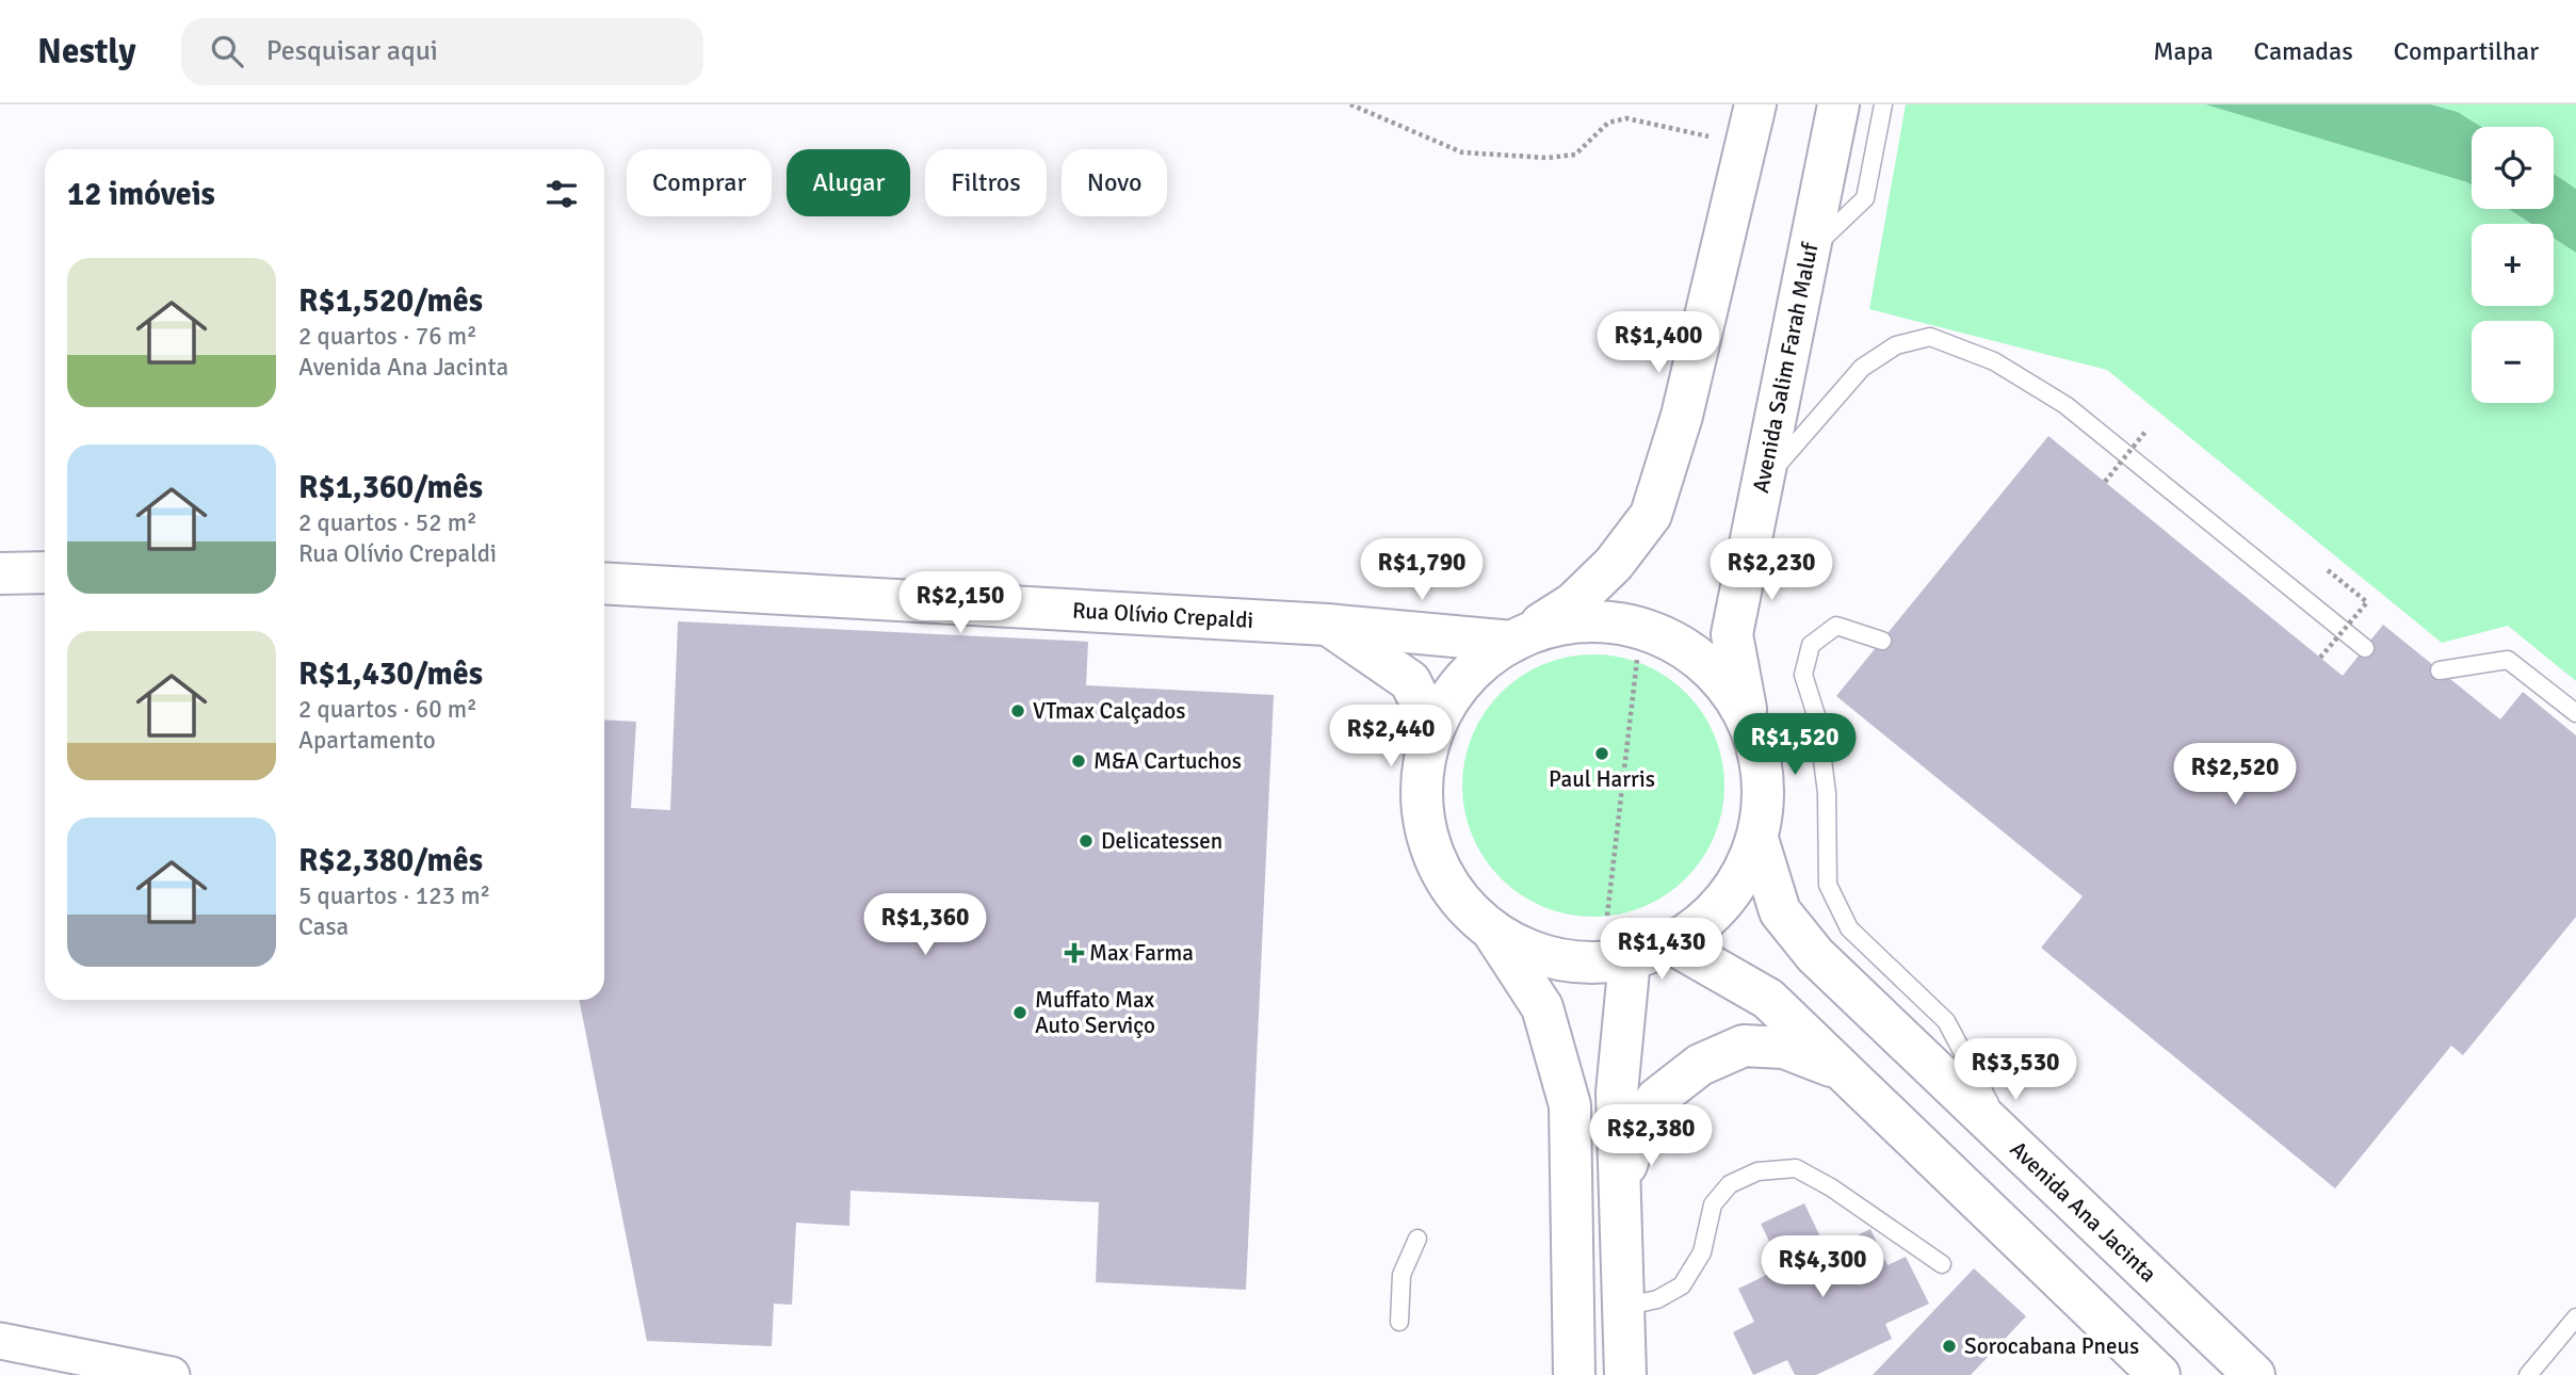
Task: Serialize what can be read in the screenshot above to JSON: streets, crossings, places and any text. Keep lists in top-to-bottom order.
{
  "streets": {
    "main road": ["Avenida Salim Farah Maluf", "Rua Olívio Crepaldi", "Avenida Ana Jacinta"]
  },
  "crossings": [
    ["Avenida Salim Farah Maluf", "Avenida Ana Jacinta"]
  ],
  "places": {
    "other": [
      "VTmax Calçados",
      "Paul Harris",
      "M&A Cartuchos",
      "Delicatessen",
      "Muffato Max Auto Serviço",
      "Sorocabana Pneus"
    ],
    "health": ["Max Farma"]
  },
  "page": {
    "header": "Nestly",
    "search": "Pesquisar aqui",
    "nav": ["Mapa", "Camadas", "Compartilhar"],
    "map_buttons": ["+", "−"],
    "chip": [
      "Comprar",
      "Alugar",
      "Filtros",
      "Novo"
    ],
    "heading": "12 imóveis",
    "list": [
      {
        "name": "R$1,520/mês",
        "note": "2 quartos · 76 m² · Avenida Ana Jacinta"
      },
      {
        "name": "R$1,360/mês",
        "note": "2 quartos · 52 m² · Rua Olívio Crepaldi"
      },
      {
        "name": "R$1,430/mês",
        "note": "2 quartos · 60 m² · Apartamento"
      },
      {
        "name": "R$2,380/mês",
        "note": "5 quartos · 123 m² · Casa"
      }
    ],
    "price": [
      "R$1,400",
      "R$1,790",
      "R$2,230",
      "R$2,150",
      "R$2,440",
      "R$1,520",
      "R$2,520",
      "R$1,360",
      "R$1,430",
      "R$3,530",
      "R$2,380",
      "R$4,300"
    ]
  }
}
